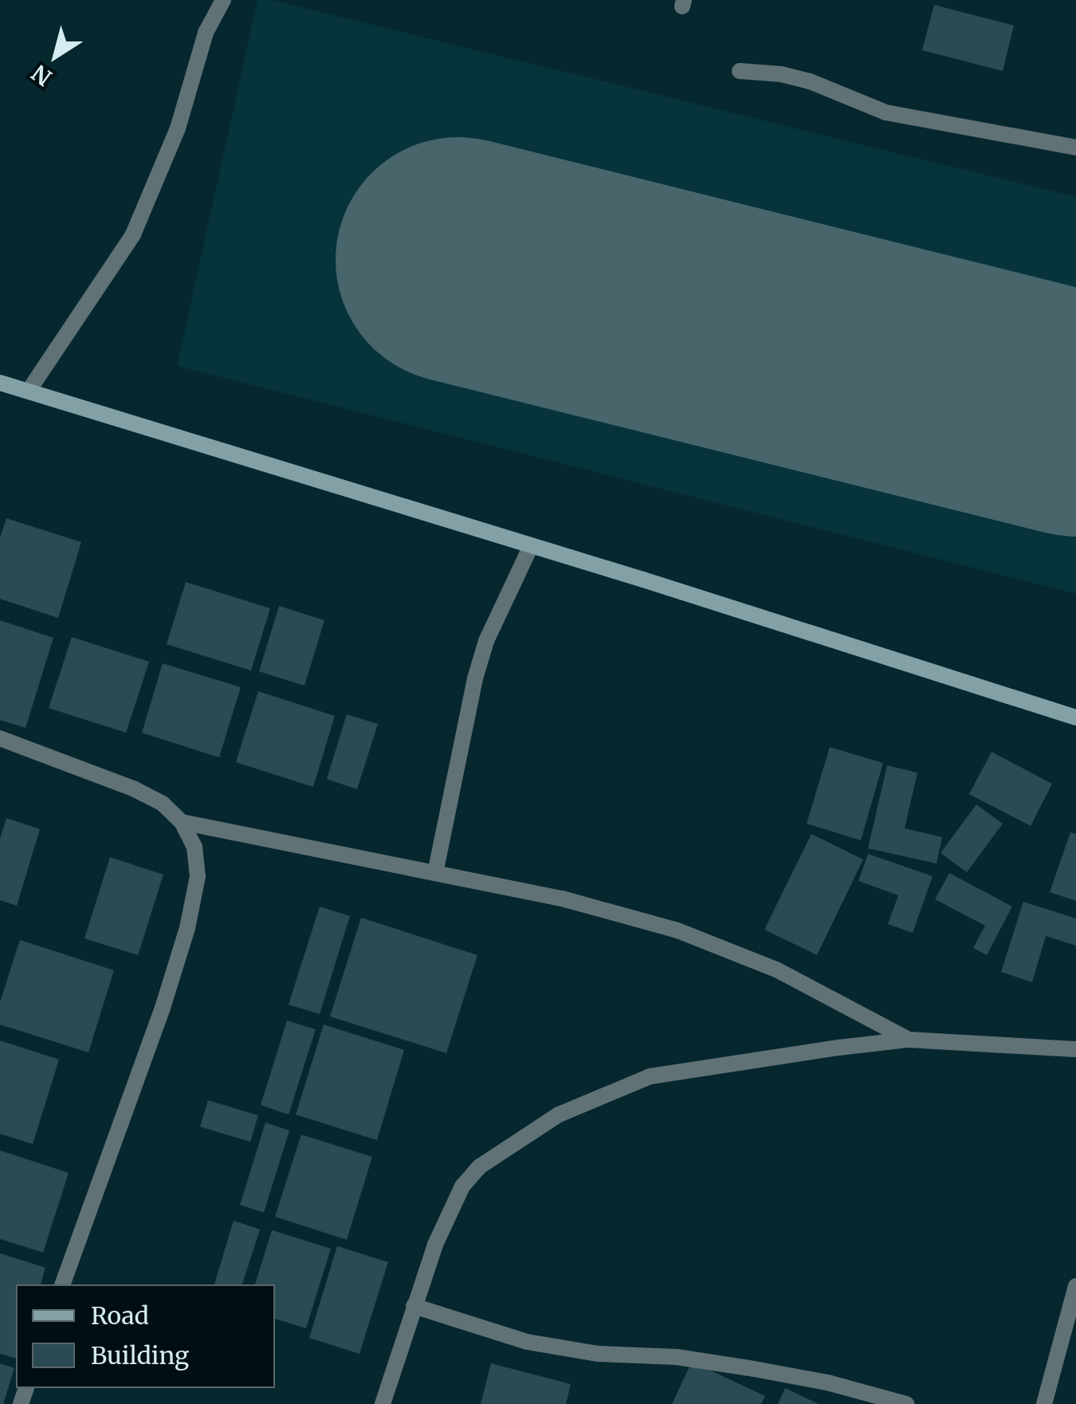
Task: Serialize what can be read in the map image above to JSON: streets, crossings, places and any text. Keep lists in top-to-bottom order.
{
  "legend": ["Road", "Building"],
  "north": "bottom left"
}
